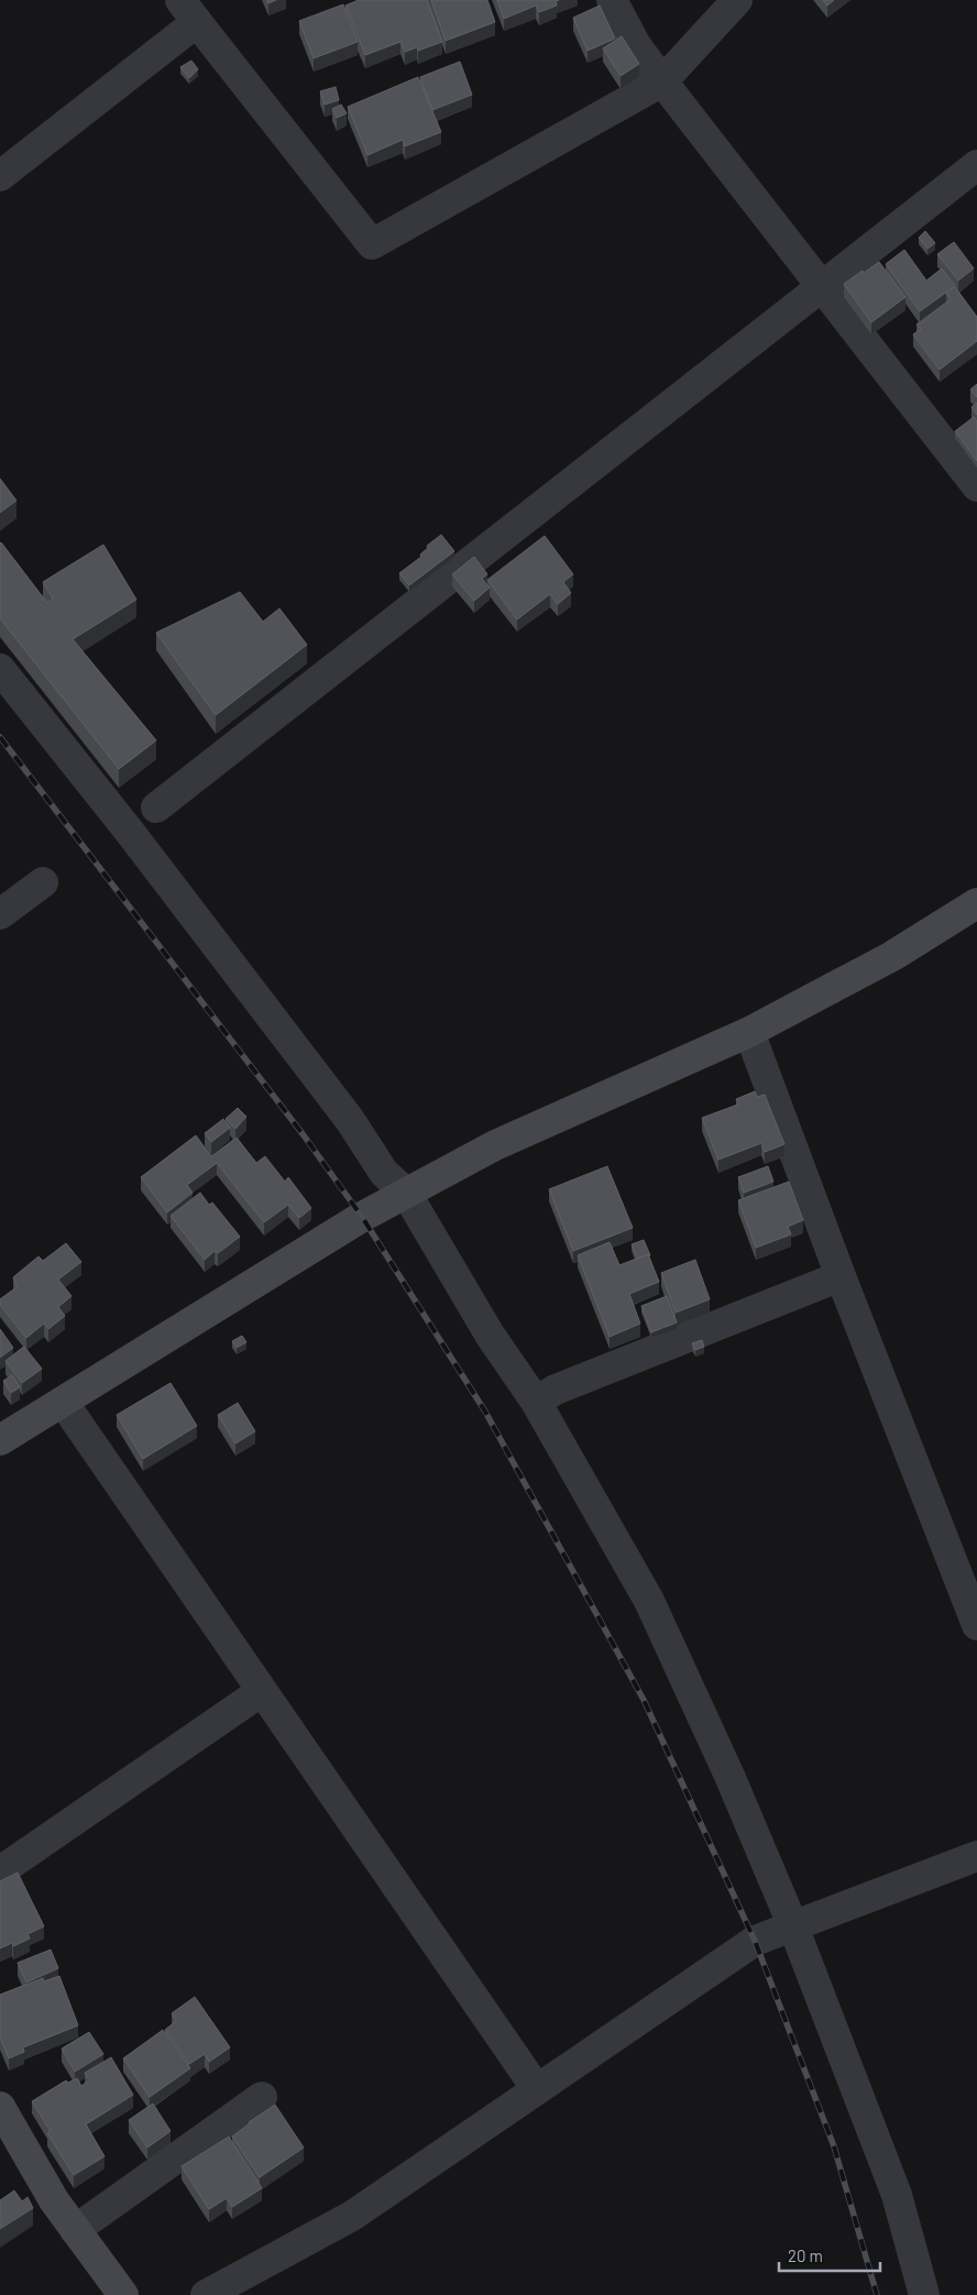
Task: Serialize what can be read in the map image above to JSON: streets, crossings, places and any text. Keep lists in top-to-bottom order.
{
  "scale_bar": "20 m"
}
